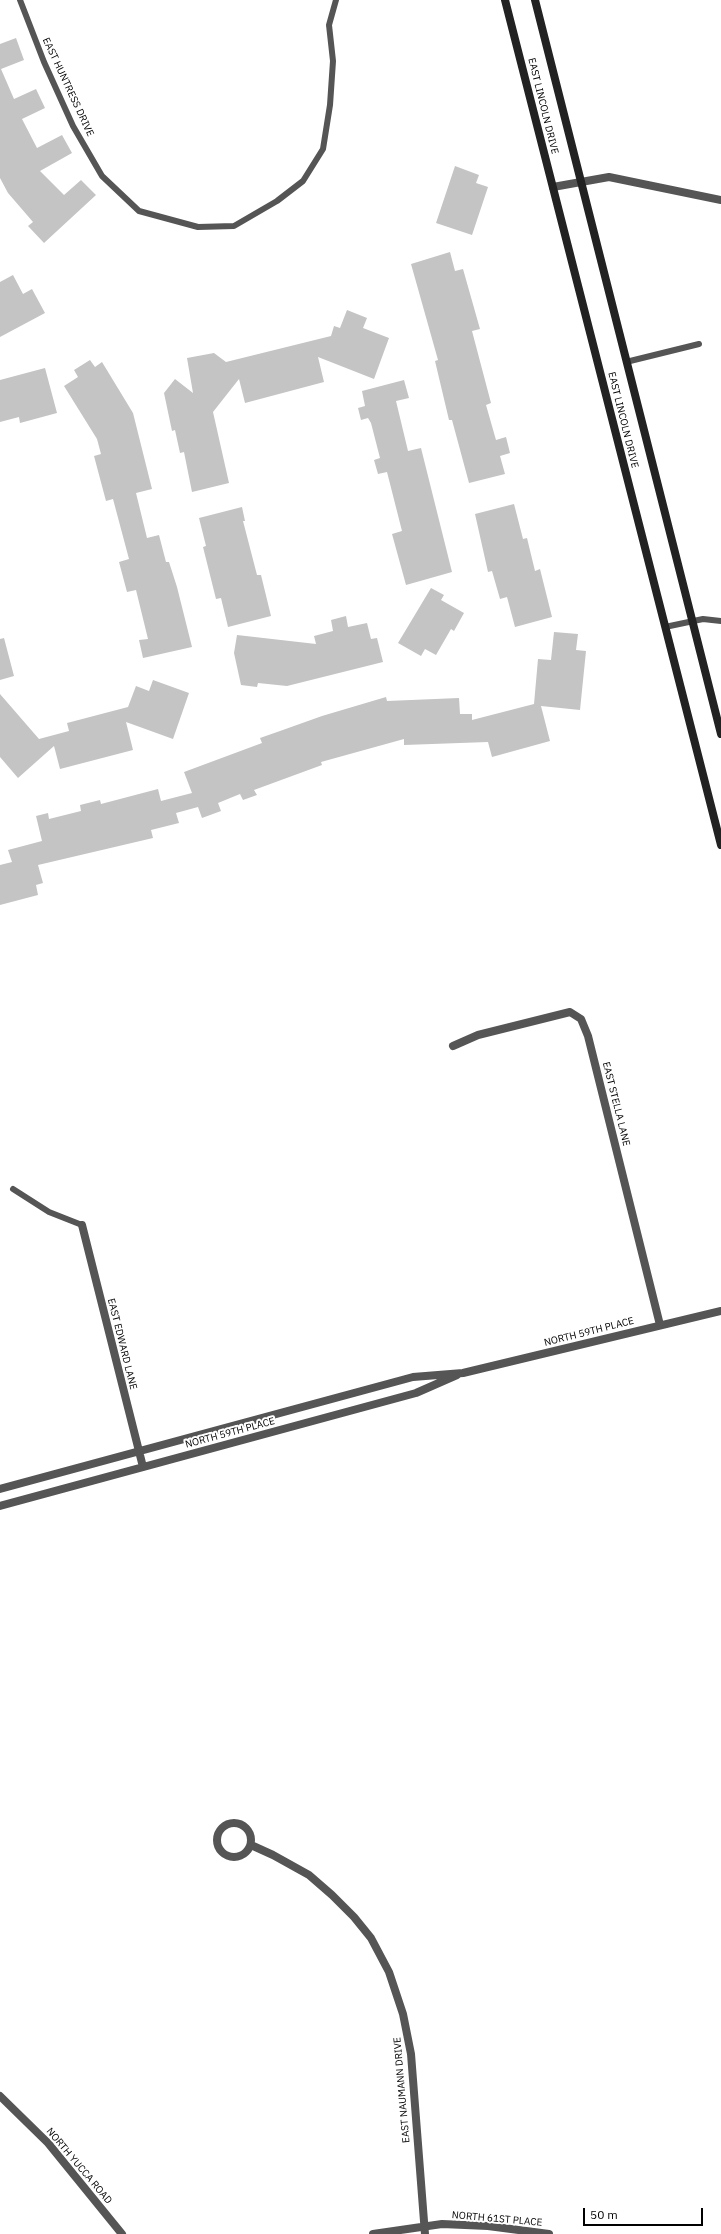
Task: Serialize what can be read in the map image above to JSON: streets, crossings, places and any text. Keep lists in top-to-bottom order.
{
  "streets": {
    "main road": ["EAST LINCOLN DRIVE"],
    "street": [
      "EAST STELLA LANE",
      "NORTH 59TH PLACE",
      "EAST EDWARD LANE",
      "EAST NAUMANN DRIVE",
      "NORTH YUCCA ROAD",
      "NORTH 61ST PLACE"
    ],
    "lane": ["EAST HUNTRESS DRIVE"]
  },
  "crossings": [
    ["EAST STELLA LANE", "NORTH 59TH PLACE"],
    ["NORTH 59TH PLACE", "EAST EDWARD LANE"],
    ["EAST NAUMANN DRIVE", "NORTH 61ST PLACE"]
  ],
  "scale_bar": "50 m"
}
